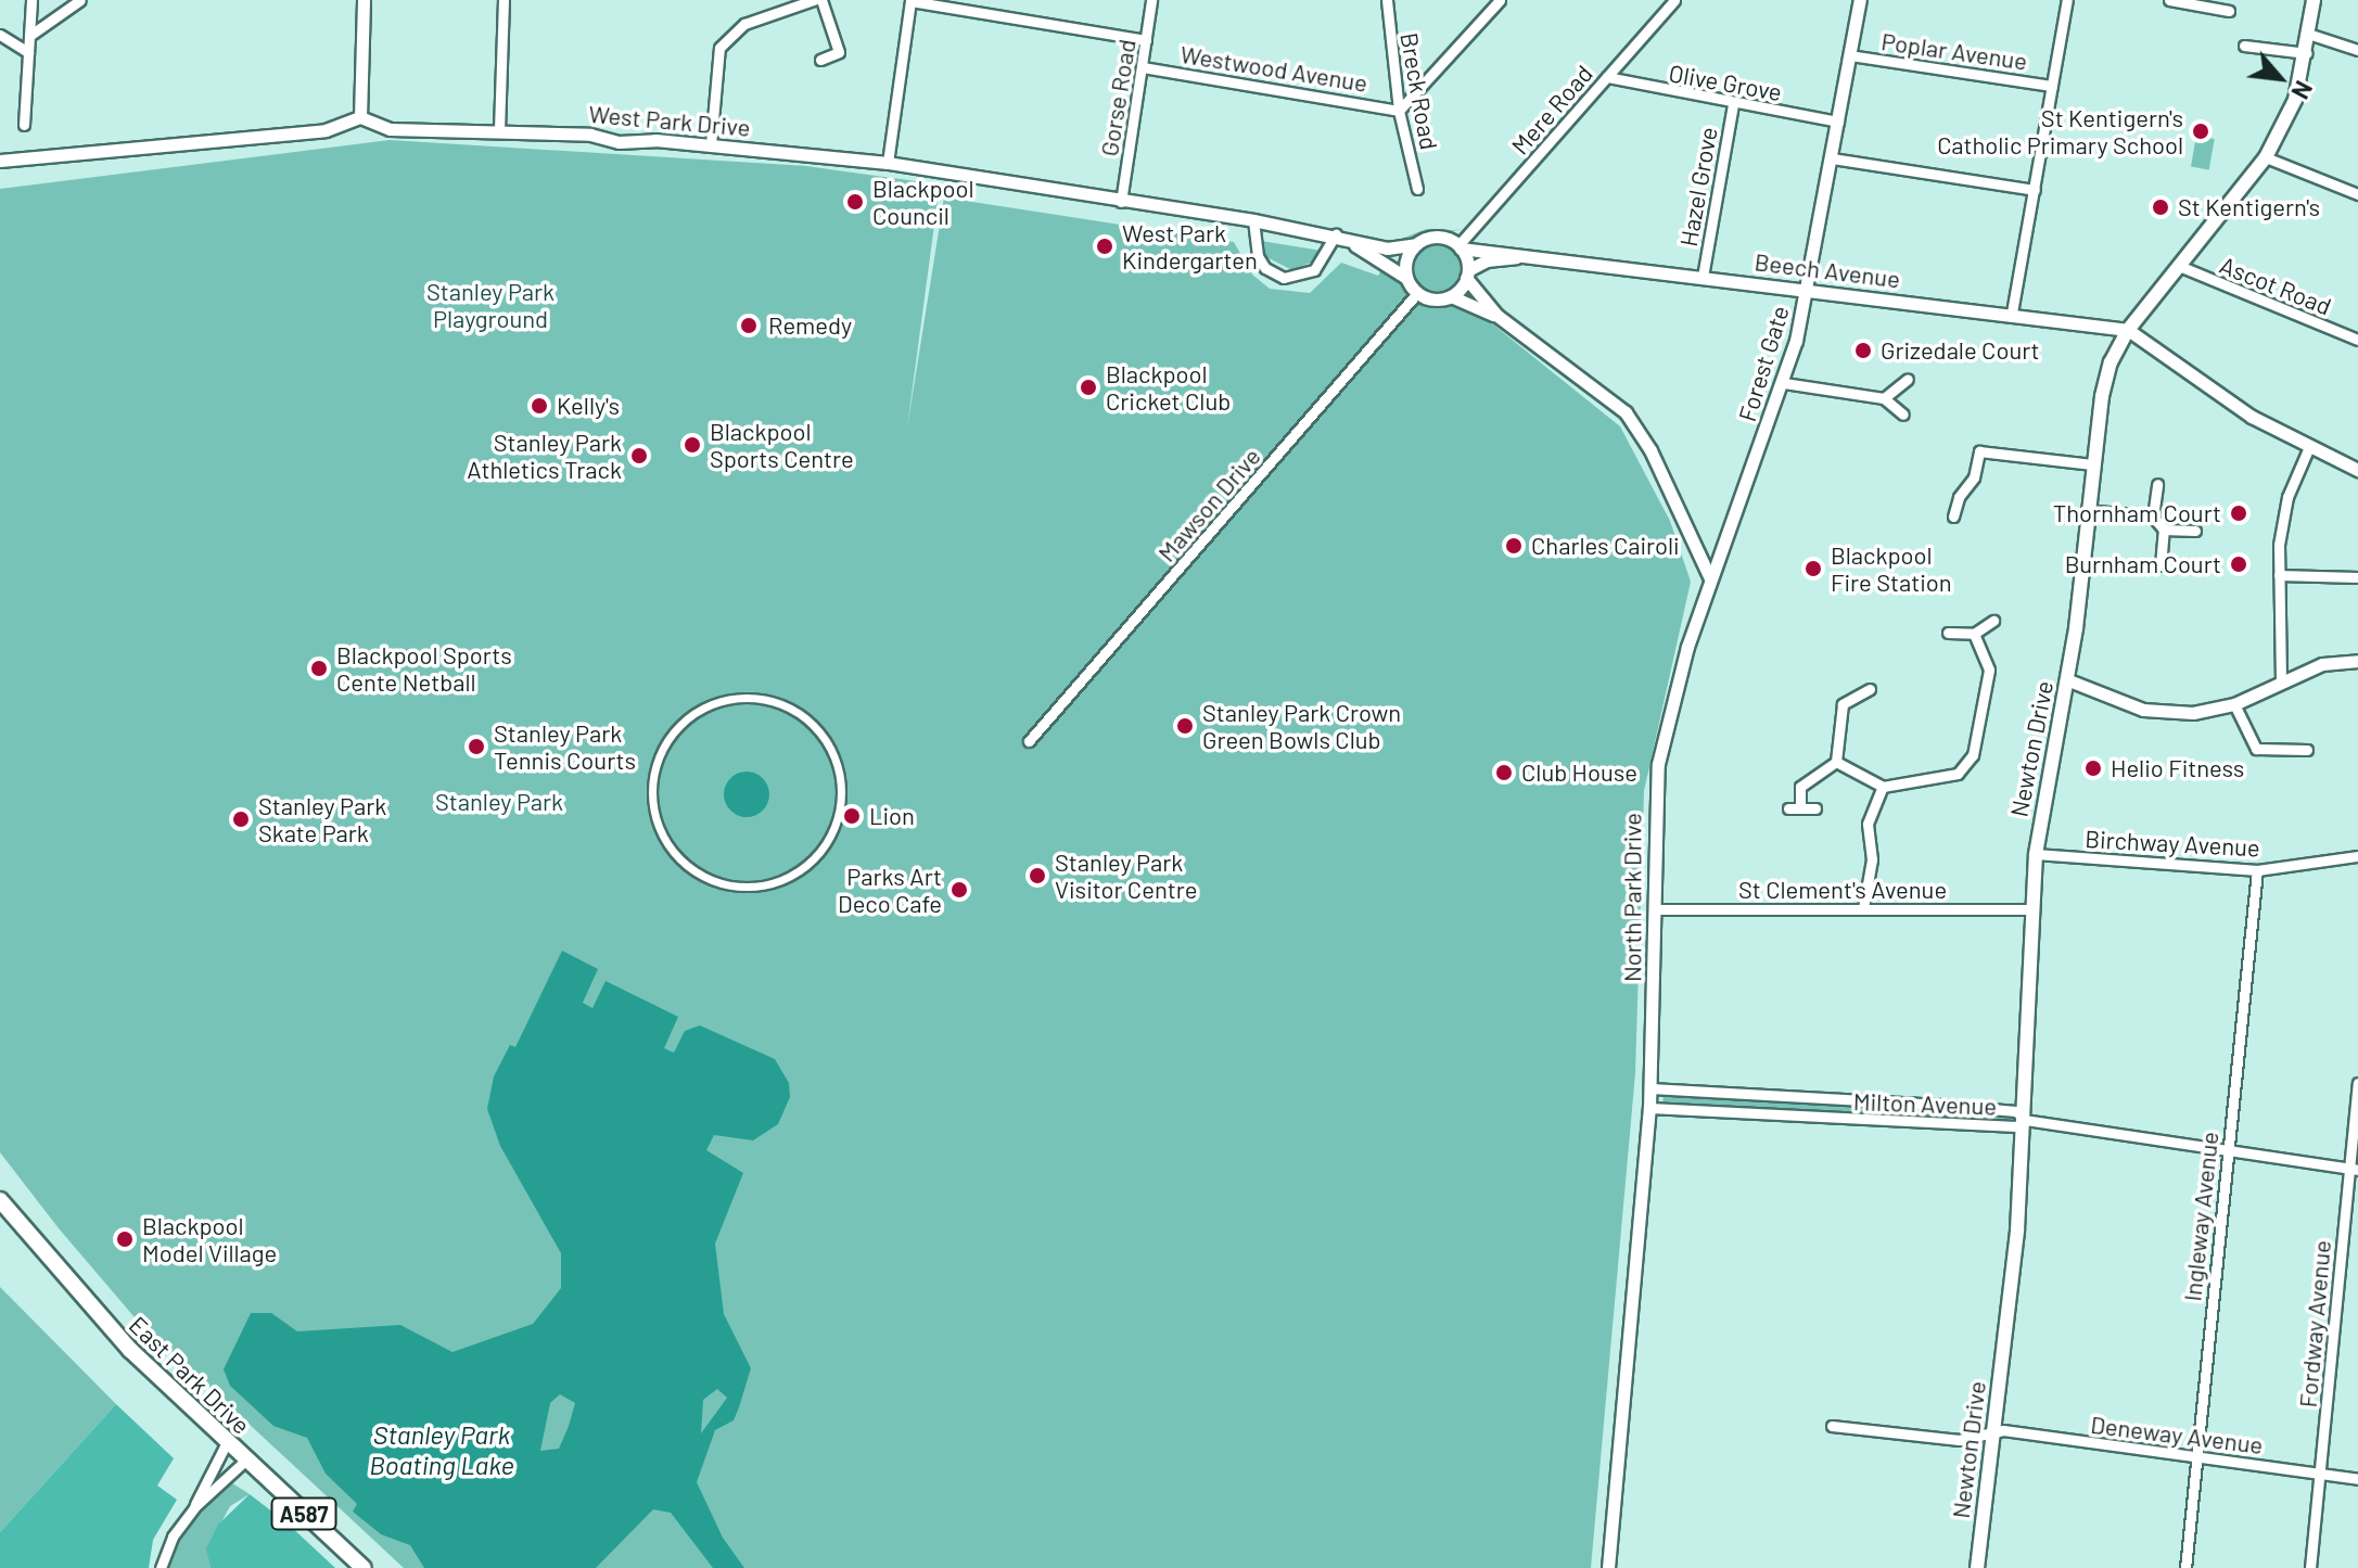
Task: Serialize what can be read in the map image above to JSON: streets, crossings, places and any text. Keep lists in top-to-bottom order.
{
  "streets": {
    "main road": ["Newton Drive", "East Park Drive", "A587"],
    "street": [
      "Poplar Avenue",
      "Westwood Avenue",
      "Olive Grove",
      "Breck Road",
      "Gorse Road",
      "Mere Road",
      "West Park Drive",
      "Hazel Grove",
      "Beech Avenue",
      "Ascot Road",
      "Forest Gate",
      "Mawson Drive",
      "Birchway Avenue",
      "St Clement's Avenue",
      "North Park Drive",
      "Milton Avenue",
      "Ingleway Avenue",
      "Fordway Avenue",
      "Deneway Avenue"
    ]
  },
  "crossings": [
    ["Poplar Avenue", "Forest Gate"],
    ["Westwood Avenue", "Breck Road"],
    ["Westwood Avenue", "Gorse Road"],
    ["Olive Grove", "Mere Road"],
    ["Olive Grove", "Hazel Grove"],
    ["Olive Grove", "Forest Gate"],
    ["Gorse Road", "West Park Drive"],
    ["Mere Road", "West Park Drive"],
    ["Mere Road", "Beech Avenue"],
    ["Mere Road", "Mawson Drive"],
    ["West Park Drive", "Beech Avenue"],
    ["West Park Drive", "Mawson Drive"],
    ["Hazel Grove", "Beech Avenue"],
    ["Beech Avenue", "Forest Gate"],
    ["Beech Avenue", "Mawson Drive"],
    ["Beech Avenue", "Newton Drive"],
    ["Ascot Road", "Newton Drive"],
    ["Forest Gate", "North Park Drive"],
    ["Newton Drive", "Birchway Avenue"],
    ["Newton Drive", "St Clement's Avenue"],
    ["Newton Drive", "Milton Avenue"],
    ["Newton Drive", "Deneway Avenue"],
    ["Birchway Avenue", "Ingleway Avenue"],
    ["St Clement's Avenue", "North Park Drive"],
    ["North Park Drive", "Milton Avenue"],
    ["Ingleway Avenue", "Deneway Avenue"],
    ["Fordway Avenue", "Deneway Avenue"]
  ],
  "water": ["Stanley Park Boating Lake"],
  "parks": ["Stanley Park Playground", "Stanley Park"],
  "places": [
    "St Kentigern's Catholic Primary School",
    "Blackpool Council",
    "St Kentigern's",
    "West Park Kindergarten",
    "Remedy",
    "Grizedale Court",
    "Blackpool Cricket Club",
    "Kelly's",
    "Blackpool Sports Centre",
    "Stanley Park Athletics Track",
    "Thornham Court",
    "Charles Cairoli",
    "Burnham Court",
    "Blackpool Fire Station",
    "Blackpool Sports Cente Netball",
    "Stanley Park Crown Green Bowls Club",
    "Stanley Park Tennis Courts",
    "Helio Fitness",
    "Club House",
    "Lion",
    "Stanley Park Skate Park",
    "Stanley Park Visitor Centre",
    "Parks Art Deco Cafe",
    "Blackpool Model Village"
  ],
  "north": "bottom right"
}
